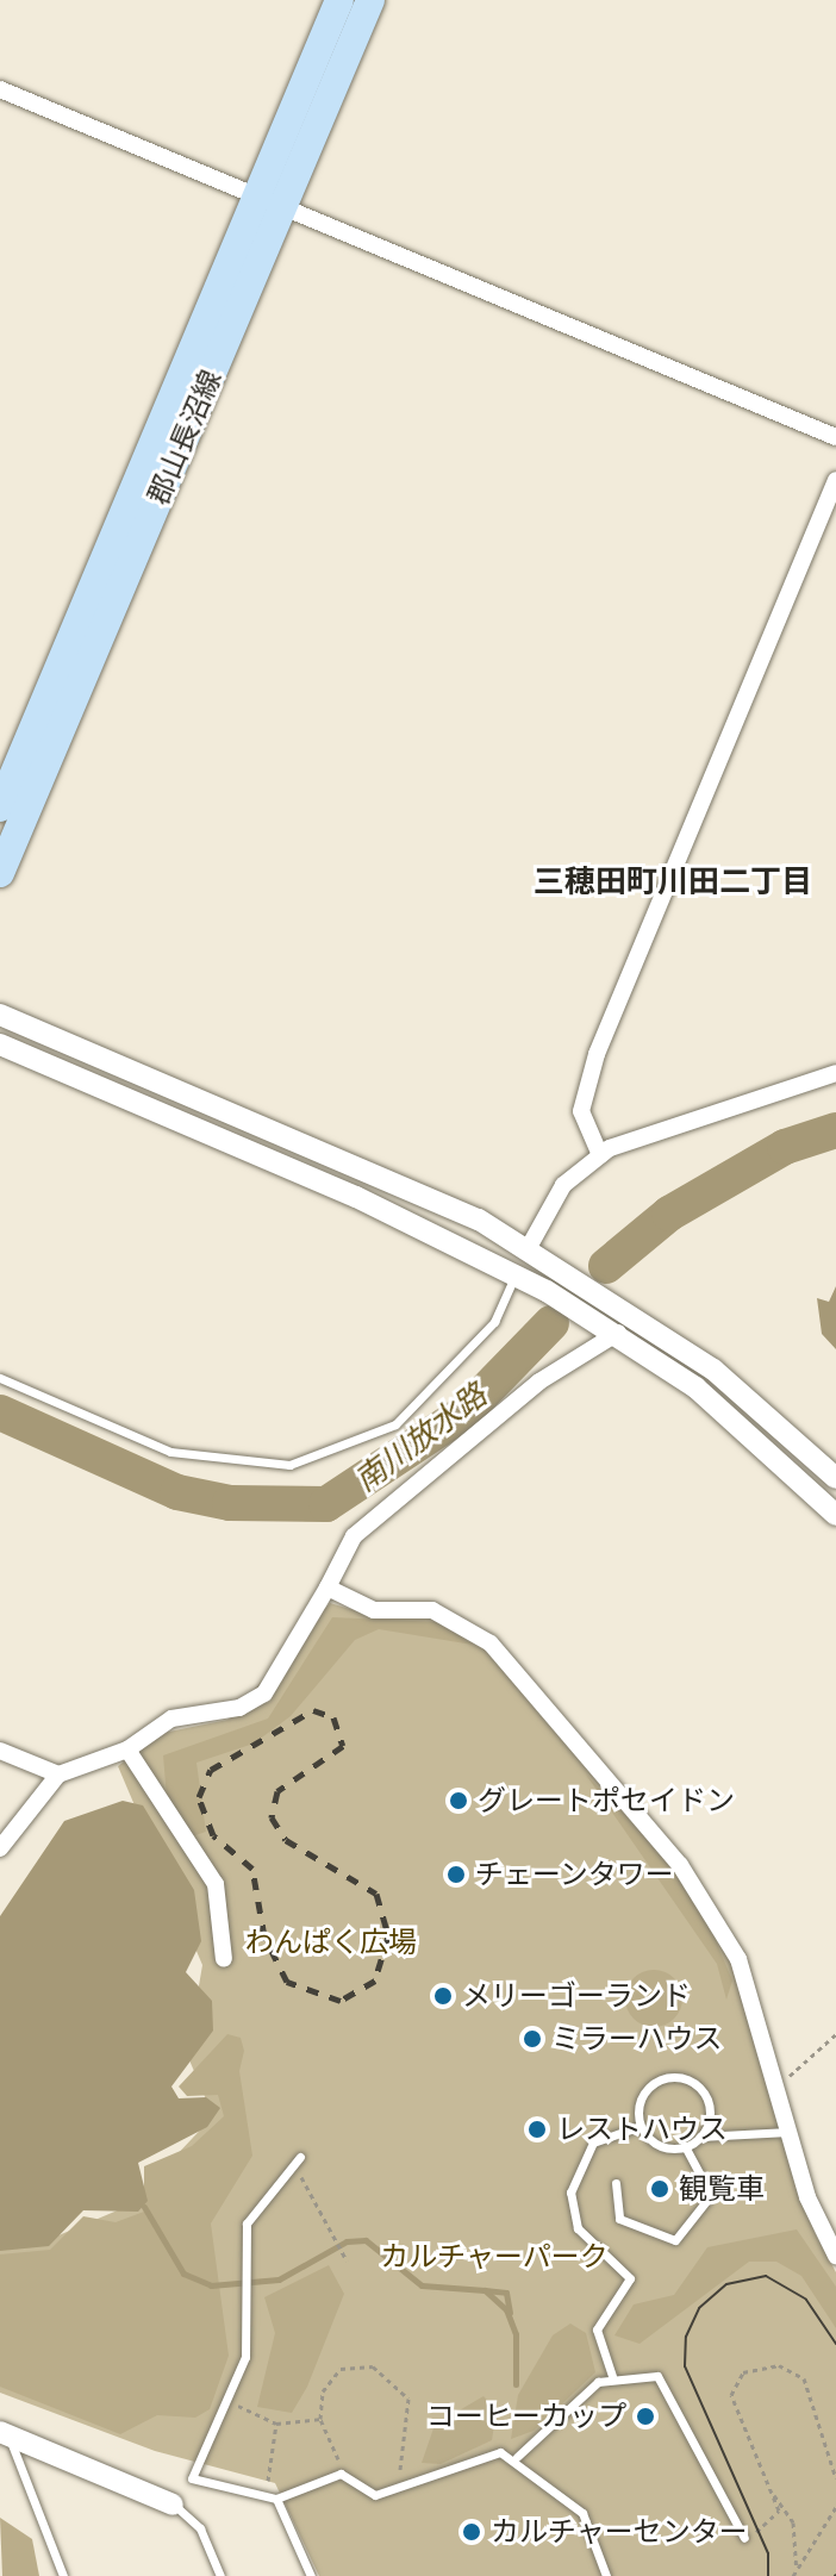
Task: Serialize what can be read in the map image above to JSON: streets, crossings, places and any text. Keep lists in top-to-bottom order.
{
  "streets": {
    "main road": ["郡山長沼線"]
  },
  "districts": ["三穂田町川田二丁目"],
  "water": ["南川放水路"],
  "parks": ["わんぱく広場", "カルチャーパーク"],
  "places": [
    "グレートポセイドン",
    "チェーンタワー",
    "メリーゴーランド",
    "ミラーハウス",
    "レストハウス",
    "観覧車",
    "コーヒーカップ",
    "カルチャーセンター"
  ]
}
